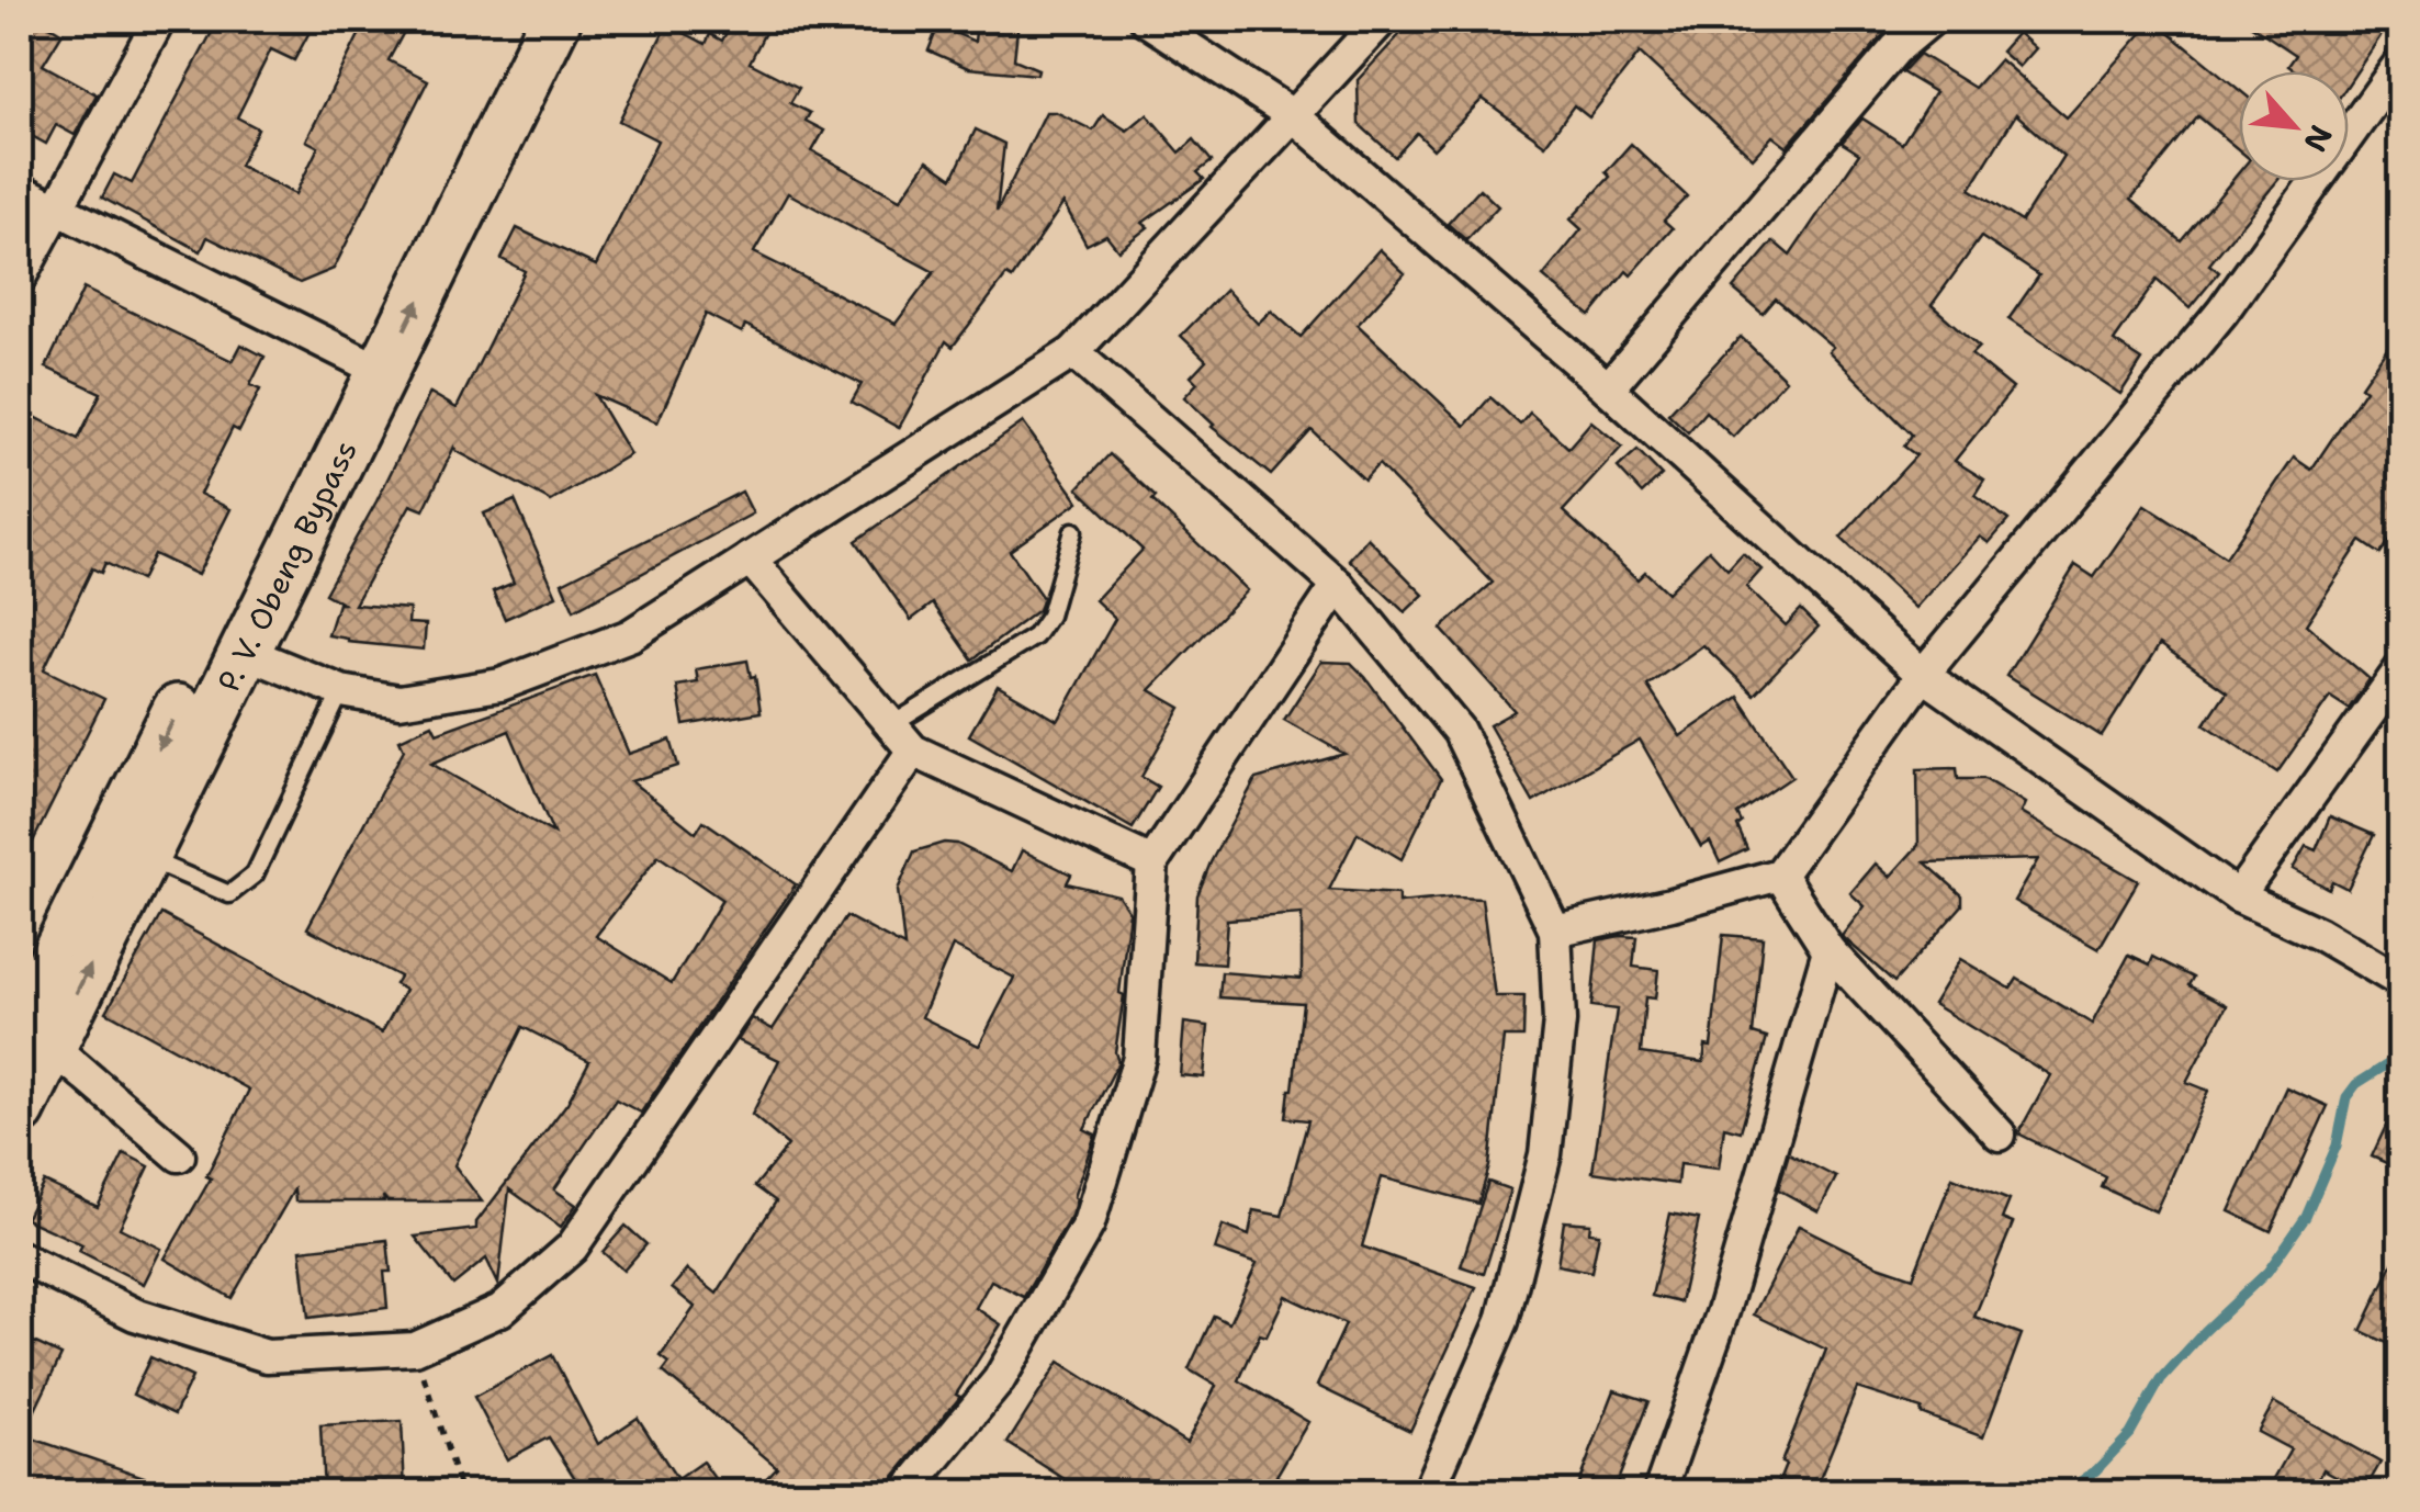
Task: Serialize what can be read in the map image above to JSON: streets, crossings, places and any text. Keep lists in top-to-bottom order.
{
  "streets": {
    "highway": ["P. V. Obeng Bypass"]
  },
  "north": "bottom right"
}
